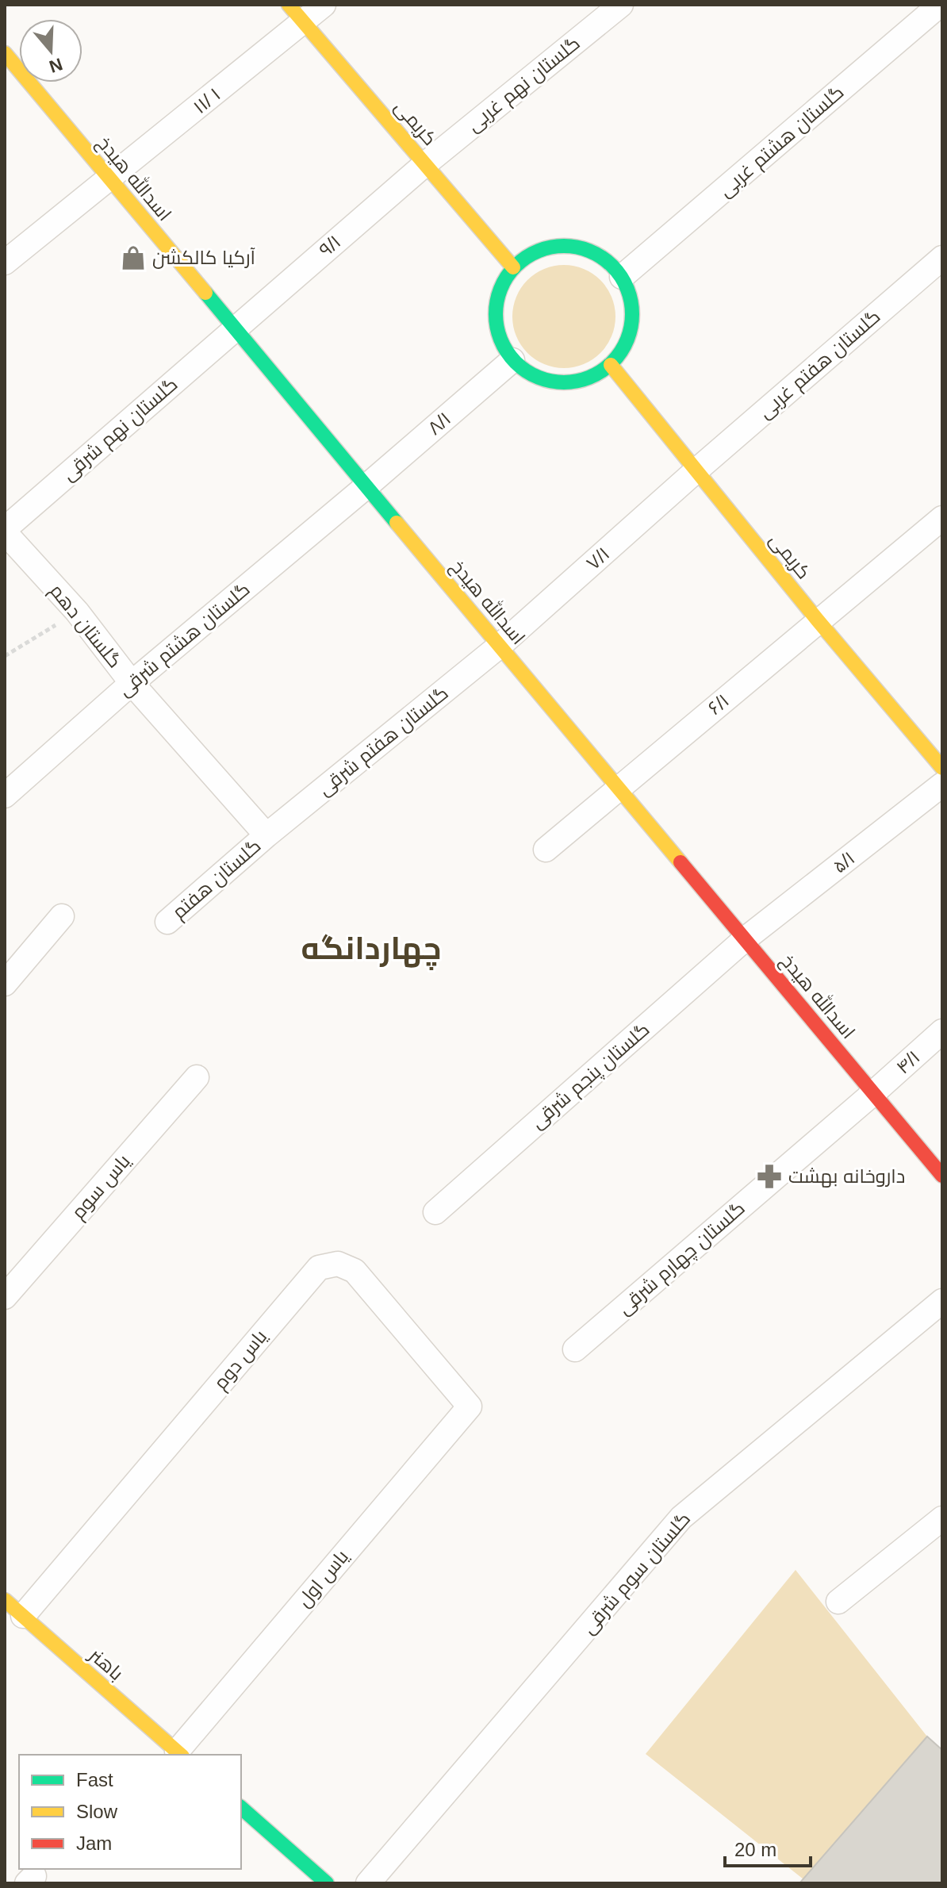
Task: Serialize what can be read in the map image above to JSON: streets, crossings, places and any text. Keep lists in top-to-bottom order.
{
  "streets": {
    "street": [
      "گلستان نهم غربی",
      "۱۱/ ۱",
      "کریمی",
      "گلستان هشتم غربی",
      "اسدالله هیدخ",
      "۹/۱",
      "گلستان هفتم غربی",
      "۸/۱",
      "گلستان نهم شرقی",
      "۷/۱",
      "گلستان دهم",
      "گلستان هشتم شرقی",
      "۶/۱",
      "گلستان هفتم شرقی",
      "۵/۱",
      "گلستان هفتم",
      "۴/۱",
      "گلستان پنجم شرقی",
      "یاس سوم",
      "گلستان چهارم شرقی",
      "یاس دوم",
      "گلستان سوم شرقی",
      "یاس اول",
      "باهنر"
    ]
  },
  "crossings": [
    ["گلستان نهم غربی", "کریمی"],
    ["گلستان نهم غربی", "۹/۱"],
    ["۱۱/ ۱", "کریمی"],
    ["۱۱/ ۱", "اسدالله هیدخ"],
    ["کریمی", "گلستان هشتم غربی"],
    ["کریمی", "۹/۱"],
    ["کریمی", "گلستان هفتم غربی"],
    ["کریمی", "۸/۱"],
    ["کریمی", "۷/۱"],
    ["کریمی", "۶/۱"],
    ["گلستان هشتم غربی", "۸/۱"],
    ["اسدالله هیدخ", "۹/۱"],
    ["اسدالله هیدخ", "۸/۱"],
    ["اسدالله هیدخ", "گلستان نهم شرقی"],
    ["اسدالله هیدخ", "۷/۱"],
    ["اسدالله هیدخ", "گلستان هشتم شرقی"],
    ["اسدالله هیدخ", "۶/۱"],
    ["اسدالله هیدخ", "گلستان هفتم شرقی"],
    ["اسدالله هیدخ", "۵/۱"],
    ["اسدالله هیدخ", "۴/۱"],
    ["اسدالله هیدخ", "گلستان پنجم شرقی"],
    ["اسدالله هیدخ", "گلستان چهارم شرقی"],
    ["۹/۱", "گلستان نهم شرقی"],
    ["گلستان هفتم غربی", "۷/۱"],
    ["۸/۱", "گلستان هشتم شرقی"],
    ["گلستان نهم شرقی", "گلستان دهم"],
    ["۷/۱", "گلستان هفتم شرقی"],
    ["گلستان دهم", "گلستان هشتم شرقی"],
    ["گلستان دهم", "گلستان هفتم شرقی"],
    ["گلستان دهم", "گلستان هفتم"],
    ["گلستان هفتم شرقی", "گلستان هفتم"],
    ["۵/۱", "گلستان پنجم شرقی"],
    ["۴/۱", "گلستان چهارم شرقی"],
    ["یاس دوم", "یاس اول"],
    ["یاس دوم", "باهنر"],
    ["یاس اول", "باهنر"]
  ],
  "districts": ["چهاردانگه"],
  "places": {
    "shop": ["آرکیا کالکشن"],
    "pharmacy": ["داروخانه بهشت"]
  },
  "legend": ["Fast", "Slow", "Jam"],
  "scale_bar": "20 m",
  "north": "bottom"
}
